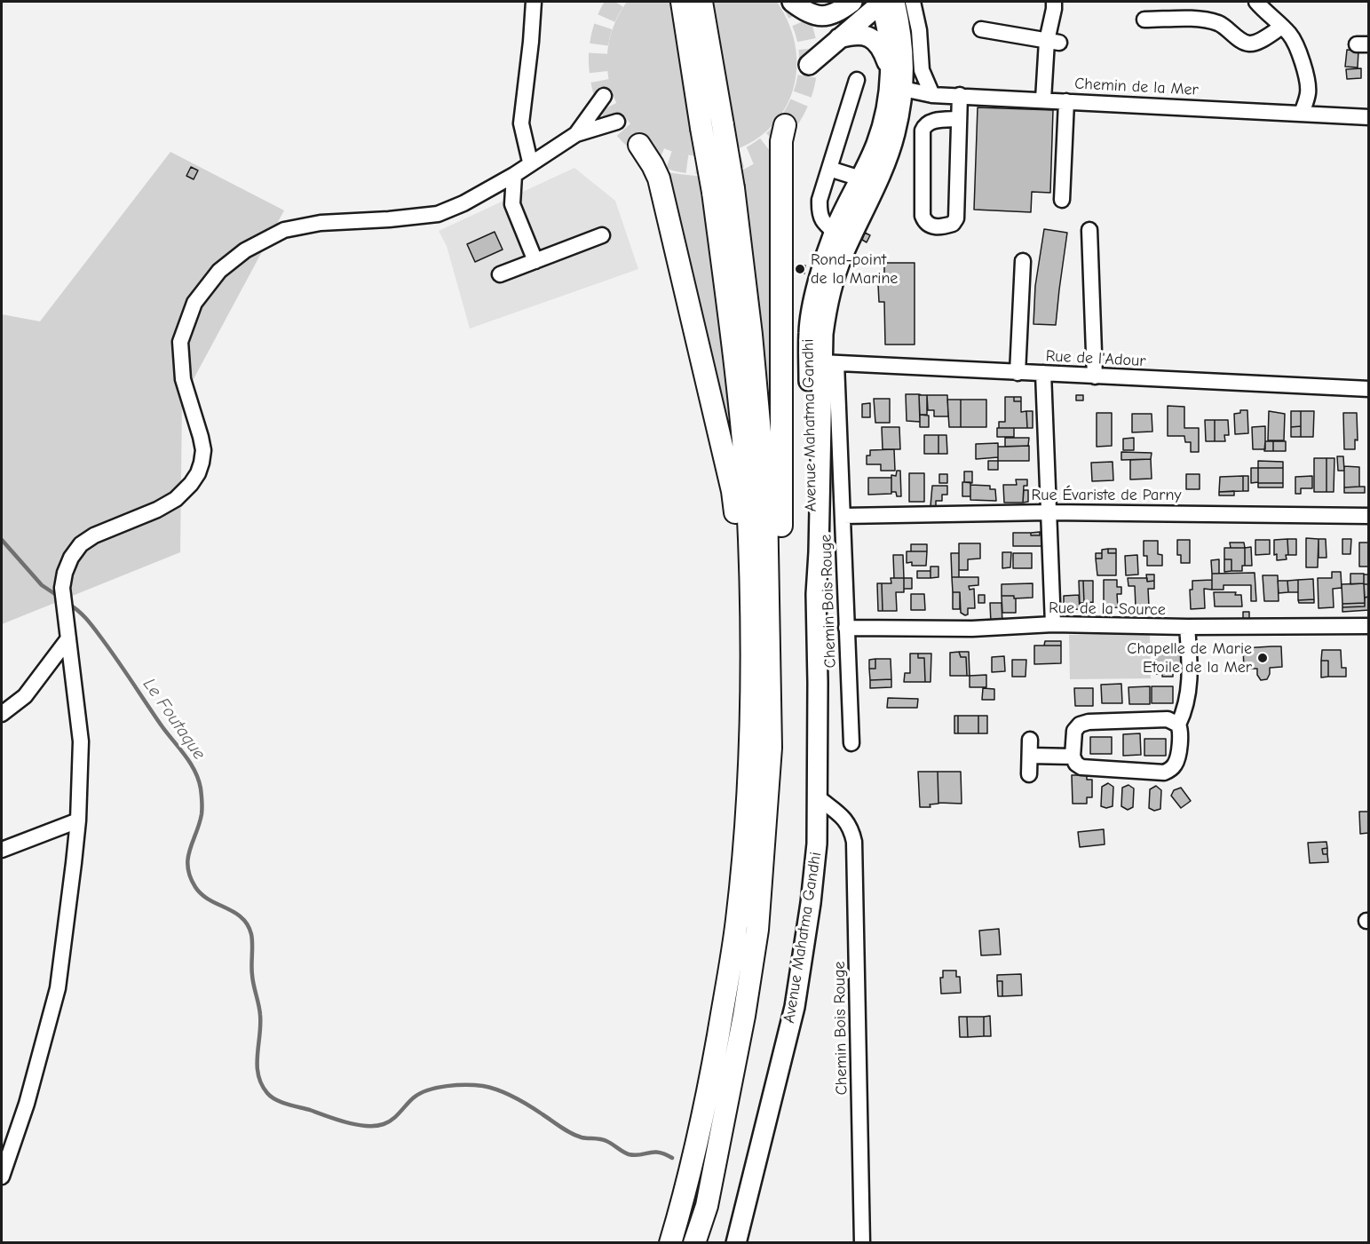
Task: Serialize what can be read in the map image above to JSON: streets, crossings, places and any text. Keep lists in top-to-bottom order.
{
  "streets": {
    "main road": ["Avenue Mahatma Gandhi"],
    "street": [
      "Chemin de la Mer",
      "Rue de l'Adour",
      "Rue Évariste de Parny",
      "Chemin Bois Rouge",
      "Rue de la Source"
    ]
  },
  "crossings": [
    ["Chemin de la Mer", "Avenue Mahatma Gandhi"],
    ["Rue de l'Adour", "Avenue Mahatma Gandhi"],
    ["Rue de l'Adour", "Chemin Bois Rouge"],
    ["Avenue Mahatma Gandhi", "Chemin Bois Rouge"],
    ["Rue Évariste de Parny", "Chemin Bois Rouge"],
    ["Chemin Bois Rouge", "Rue de la Source"]
  ],
  "water": ["Le Foutaque"],
  "places": ["Rond-point de la Marine", "Chapelle de Marie Etoile de la Mer"]
}
